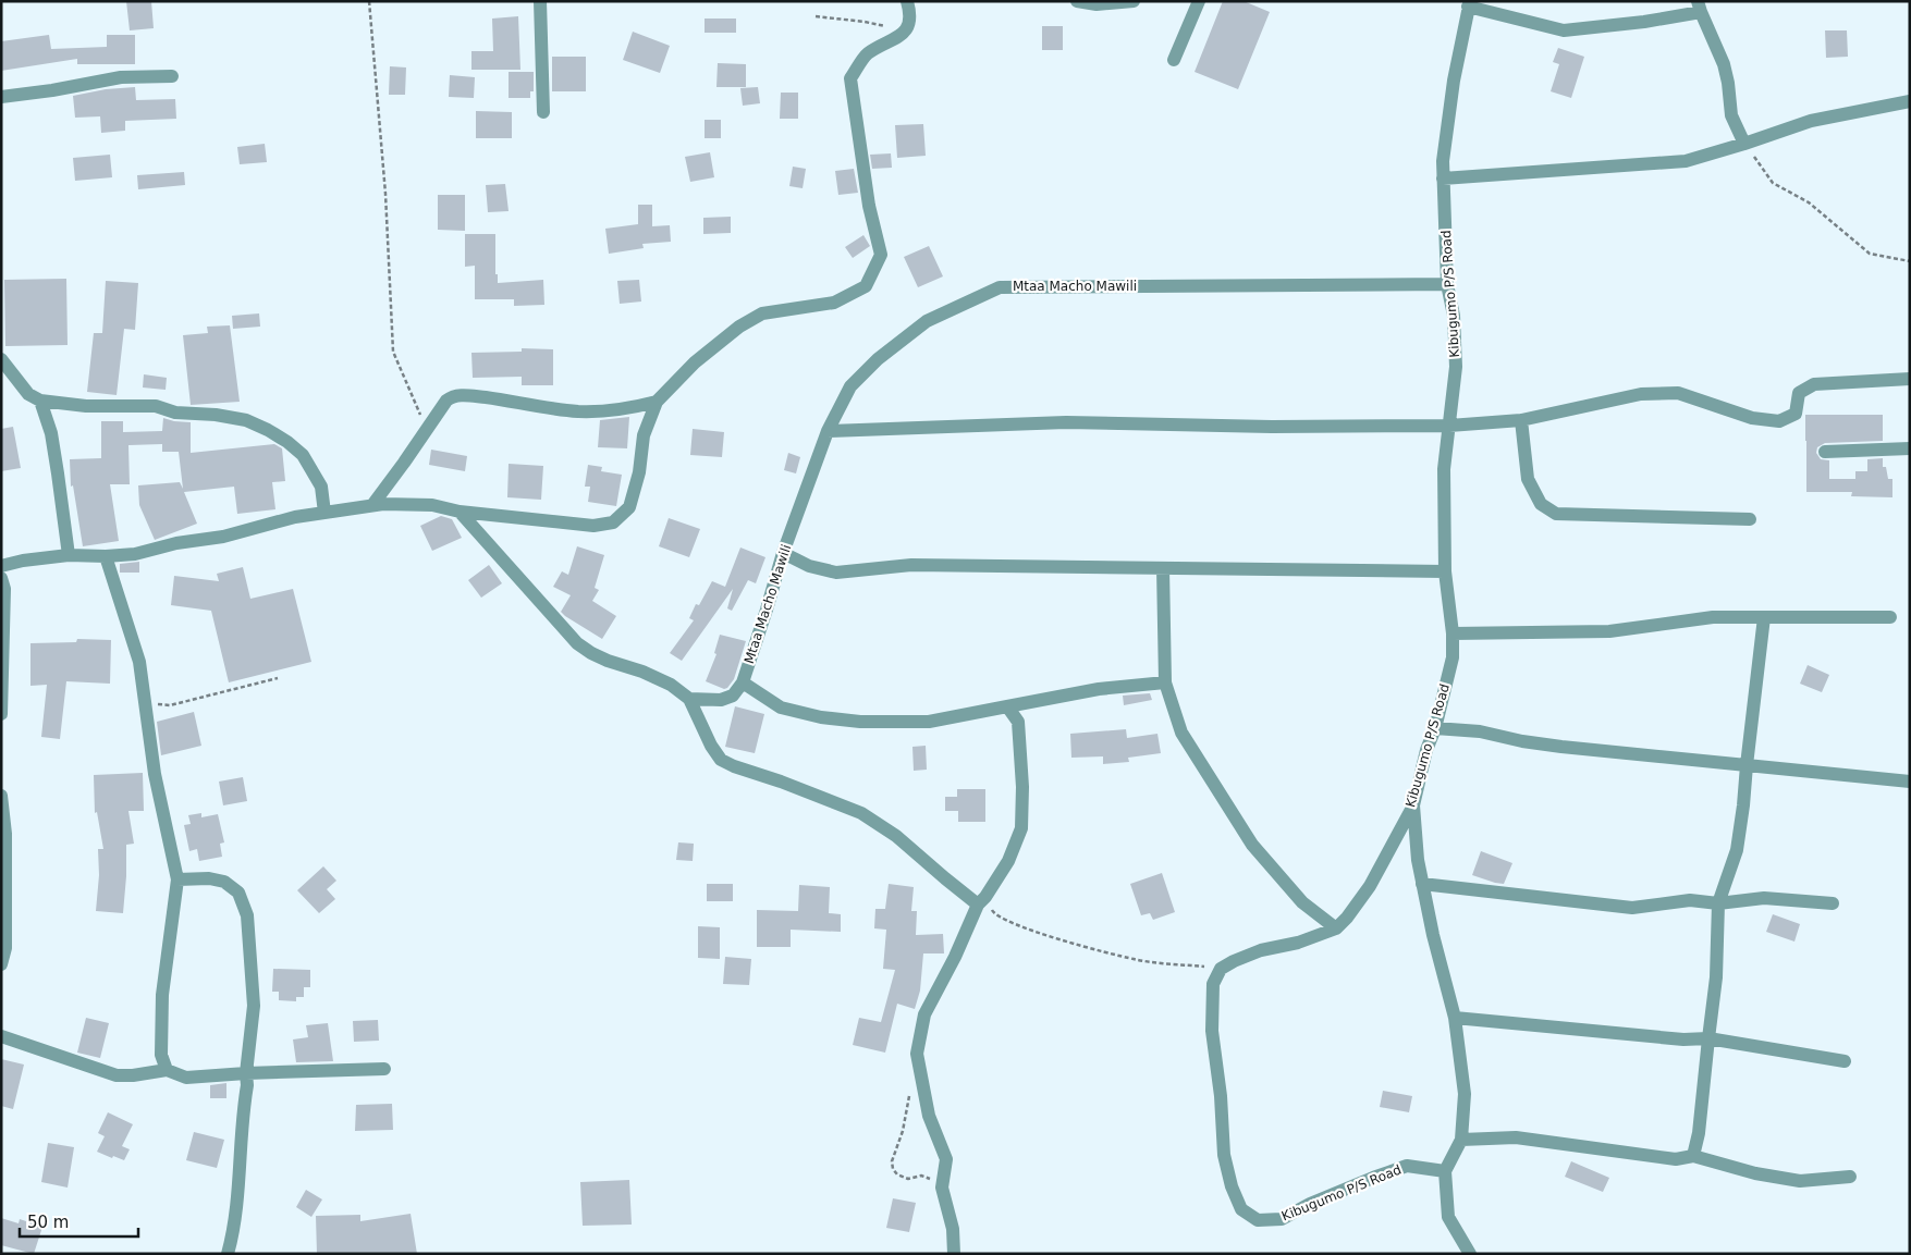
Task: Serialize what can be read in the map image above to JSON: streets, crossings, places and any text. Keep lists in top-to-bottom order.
{
  "streets": {
    "street": ["Mtaa Macho Mawili", "Kibugumo P/S Road"]
  },
  "crossings": [
    ["Mtaa Macho Mawili", "Kibugumo P/S Road"]
  ],
  "scale_bar": "50 m"
}
